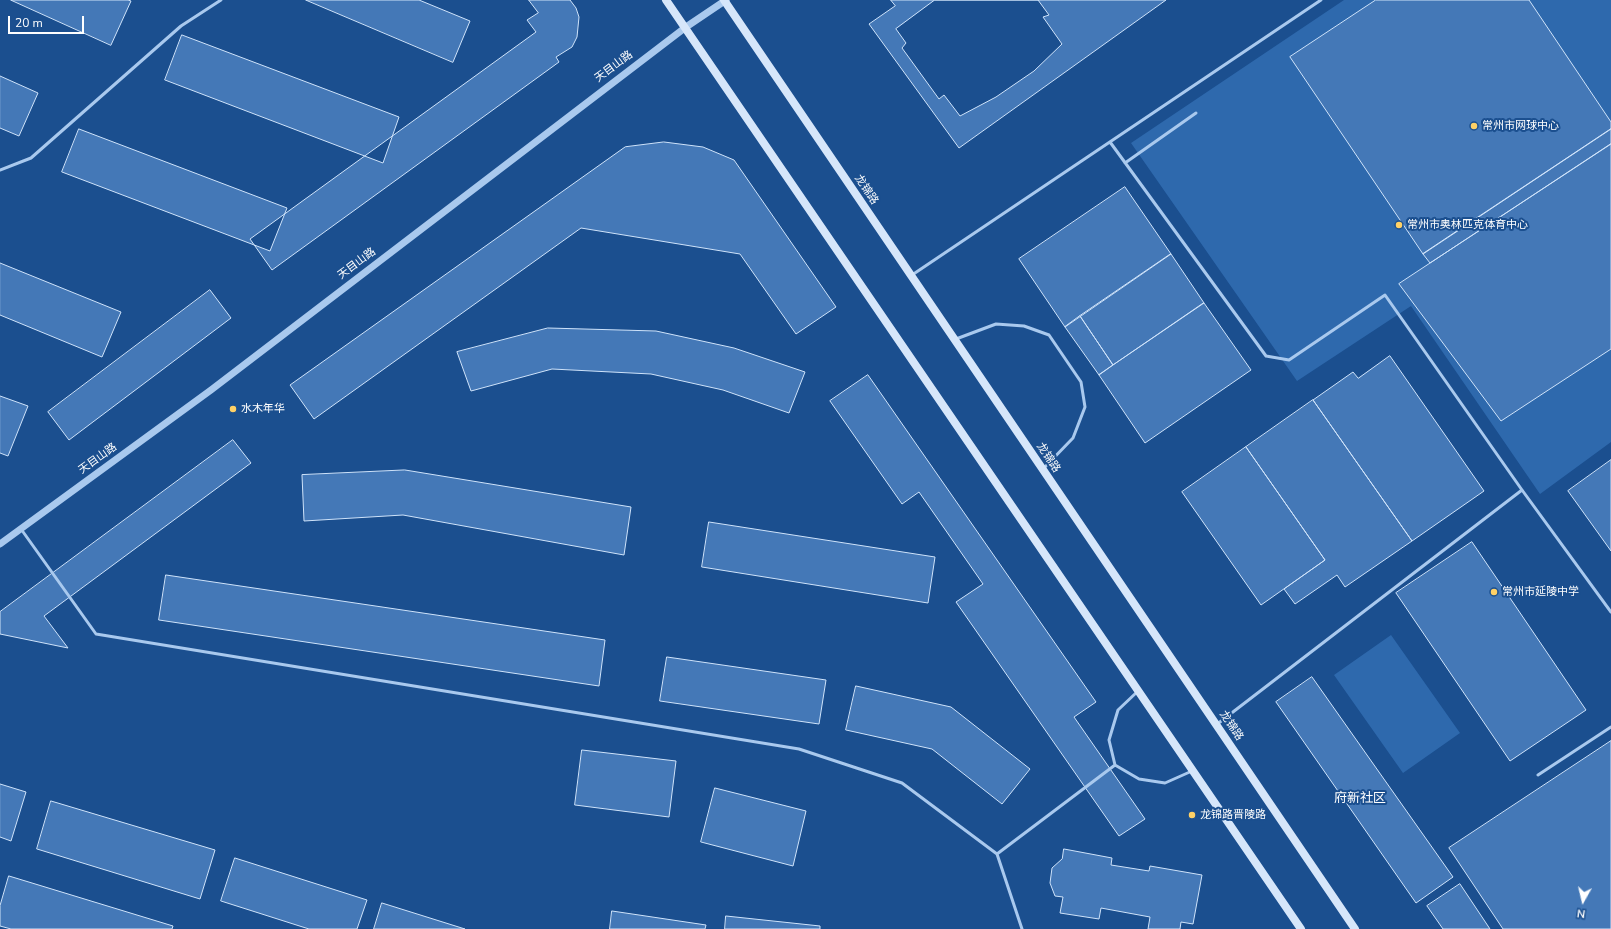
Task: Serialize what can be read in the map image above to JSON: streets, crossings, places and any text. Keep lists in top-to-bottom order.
{
  "streets": {
    "main road": ["龙锦路"],
    "street": ["天目山路"]
  },
  "crossings": [
    ["天目山路", "龙锦路"]
  ],
  "districts": ["府新社区"],
  "places": [
    "常州市网球中心",
    "常州市奥林匹克体育中心",
    "水木年华",
    "常州市延陵中学",
    "龙锦路晋陵路"
  ],
  "scale_bar": "20 m",
  "north": "bottom"
}
